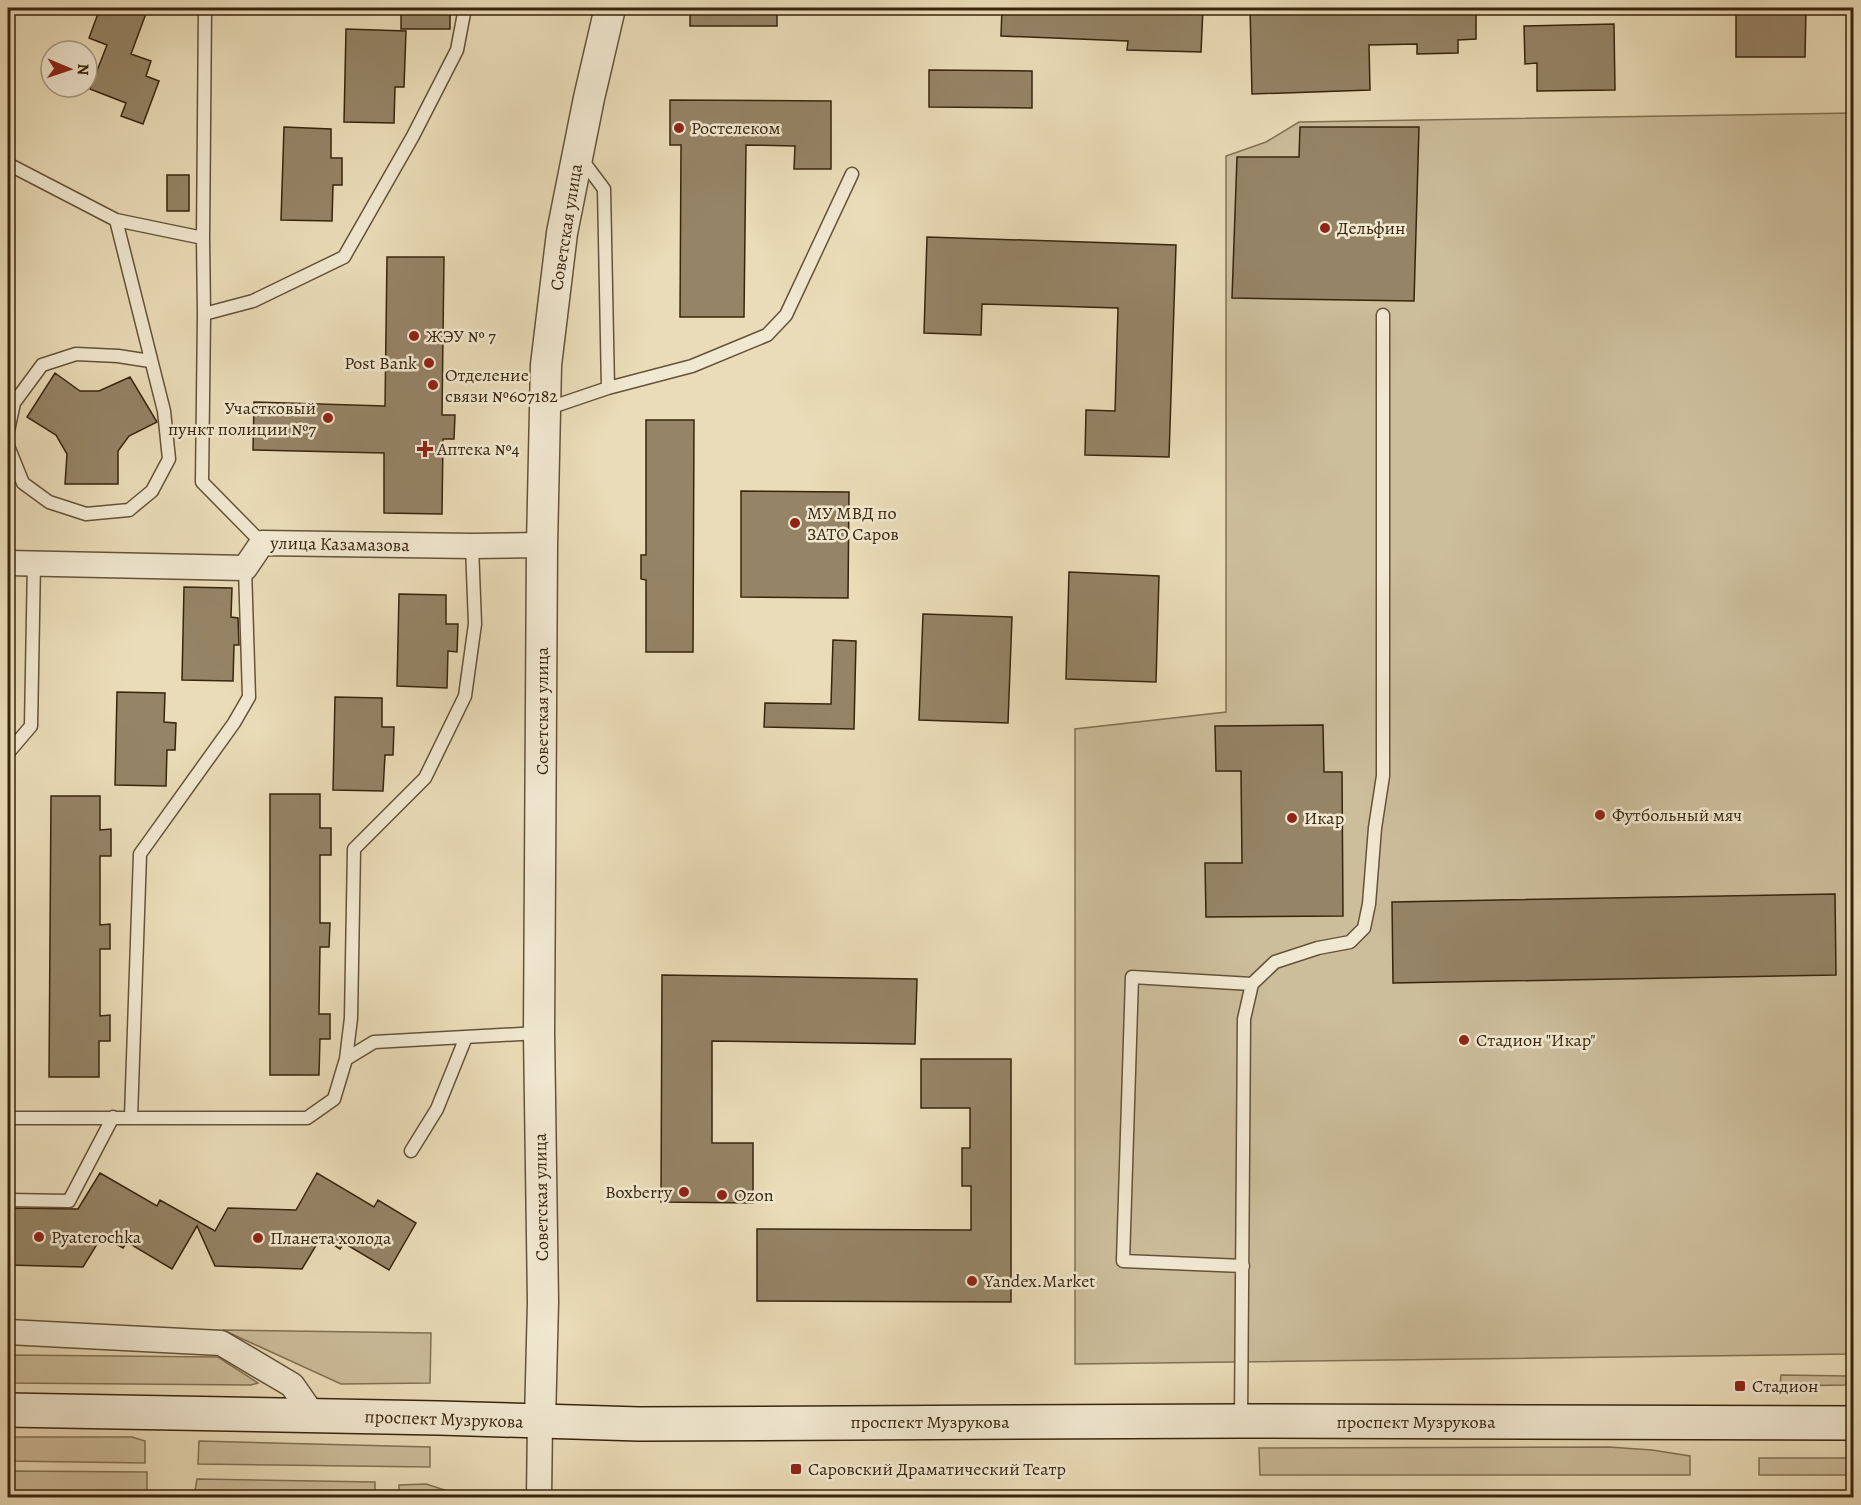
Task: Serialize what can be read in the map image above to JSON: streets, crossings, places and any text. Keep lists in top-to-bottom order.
{
  "streets": {
    "main road": ["проспект Музрукова"],
    "street": ["Советская улица", "улица Казамазова"]
  },
  "crossings": [
    ["Советская улица", "улица Казамазова"],
    ["Советская улица", "проспект Музрукова"]
  ],
  "places": {
    "other": [
      "Ростелеком",
      "Дельфин",
      "ЖЭУ № 7",
      "Post Bank",
      "Отделение связи №607182",
      "Участковый пункт полиции №7",
      "МУ МВД по ЗАТО Саров",
      "Футбольный мяч",
      "Икар",
      "Стадион \"Икар\"",
      "Boxberry",
      "Ozon",
      "Pyaterochka",
      "Планета холода",
      "Yandex.Market"
    ],
    "health": ["Аптека №4"],
    "transit": ["Стадион", "Саровский Драматический Театр"]
  },
  "north": "right"
}
